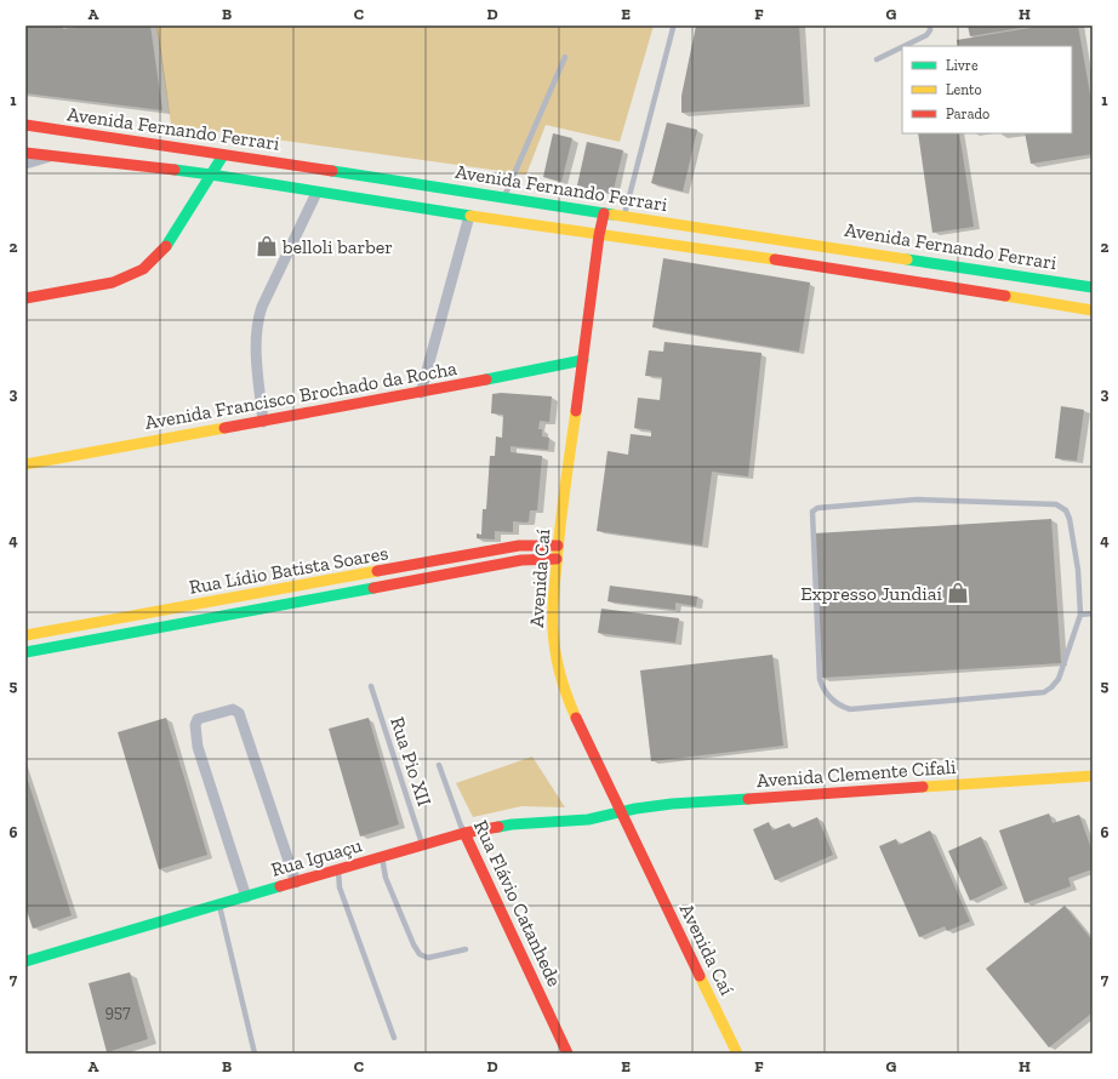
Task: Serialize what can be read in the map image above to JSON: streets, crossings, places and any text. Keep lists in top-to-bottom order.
{
  "streets": {
    "main road": [
      "Avenida Fernando Ferrari",
      "Avenida Francisco Brochado da Rocha",
      "Rua Lídio Batista Soares",
      "Avenida Caí",
      "Avenida Clemente Cifali",
      "Rua Iguaçu",
      "Rua Flávio Catanhede"
    ],
    "lane": ["Rua Pio XII"]
  },
  "crossings": [
    ["Avenida Fernando Ferrari", "Avenida Caí"],
    ["Avenida Francisco Brochado da Rocha", "Avenida Caí"],
    ["Rua Lídio Batista Soares", "Avenida Caí"],
    ["Avenida Caí", "Avenida Clemente Cifali"],
    ["Avenida Caí", "Rua Iguaçu"],
    ["Rua Pio XII", "Rua Iguaçu"],
    ["Avenida Clemente Cifali", "Rua Iguaçu"],
    ["Rua Iguaçu", "Rua Flávio Catanhede"]
  ],
  "places": {
    "shop": ["belloli barber", "Expresso Jundiaí"]
  },
  "house_numbers": ["957"],
  "legend": ["Livre", "Lento", "Parado"],
  "grid": {
    "columns": [
      "A",
      "B",
      "C",
      "D",
      "E",
      "F",
      "G",
      "H"
    ],
    "rows": [
      "1",
      "2",
      "3",
      "4",
      "5",
      "6",
      "7"
    ]
  }
}
